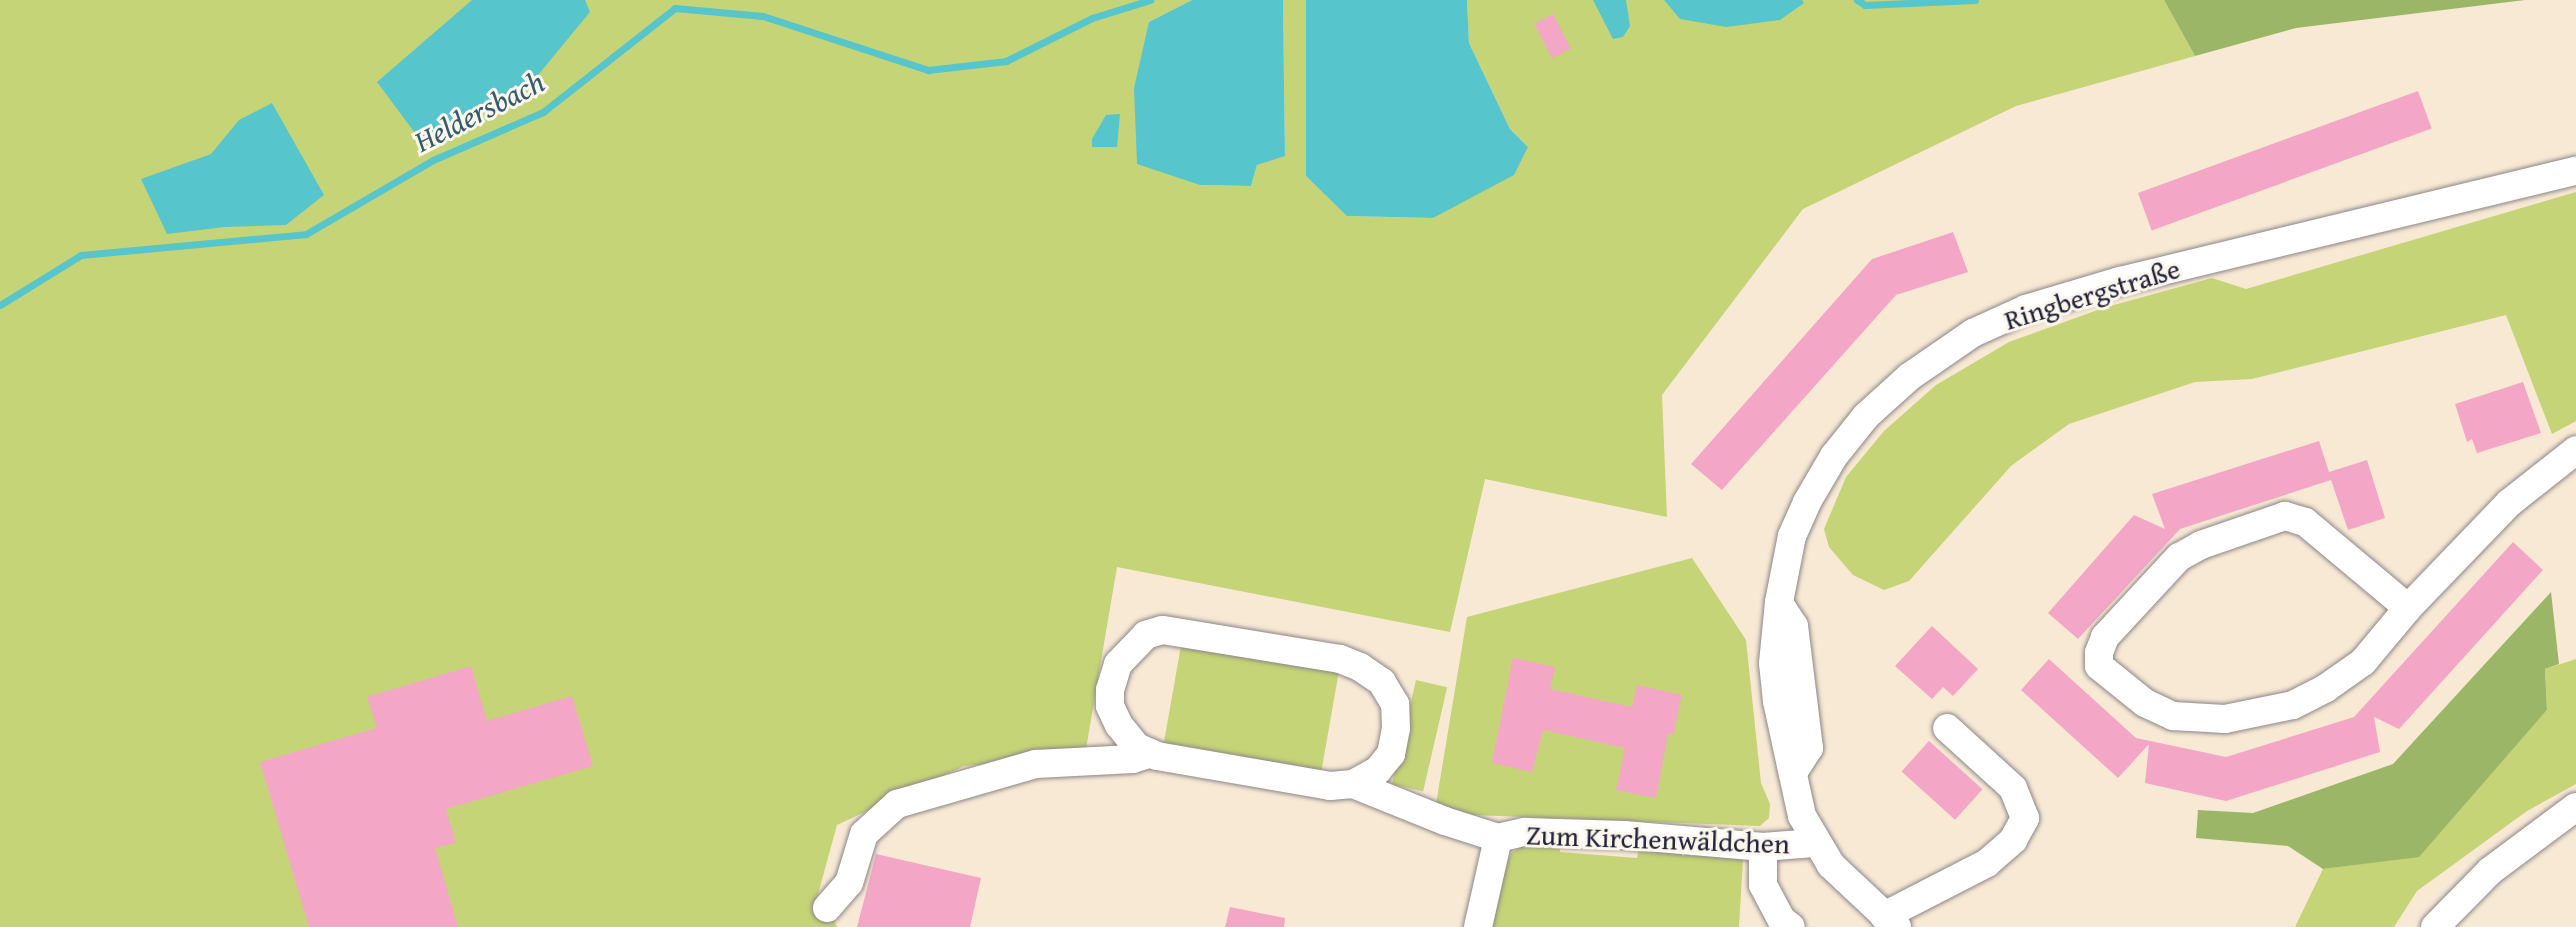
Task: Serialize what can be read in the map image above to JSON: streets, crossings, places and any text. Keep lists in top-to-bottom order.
{
  "streets": {
    "street": ["Ringbergstraße", "Zum Kirchenwäldchen"]
  },
  "crossings": [
    ["Ringbergstraße", "Zum Kirchenwäldchen"]
  ],
  "water": ["Heldersbach"]
}
